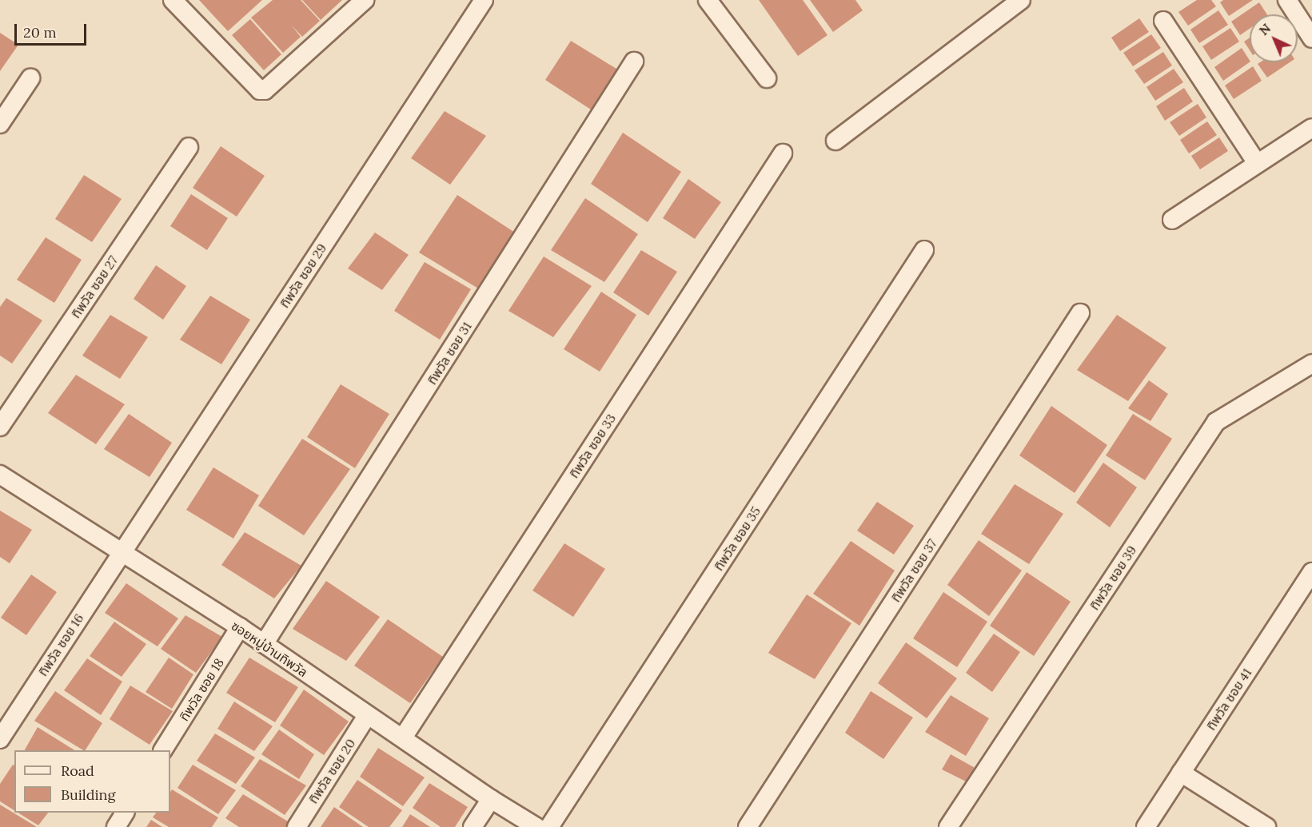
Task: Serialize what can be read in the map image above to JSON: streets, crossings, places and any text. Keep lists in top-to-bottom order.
{
  "streets": {
    "street": [
      "ทิพวัล ซอย 29",
      "ทิพวัล ซอย 27",
      "ทิพวัล ซอย 31",
      "ทิพวัล ซอย 33",
      "ทิพวัล ซอย 35",
      "ทิพวัล ซอย 37",
      "ทิพวัล ซอย 39",
      "ทิพวัล ซอย 16",
      "ซอยหมู่บ้านทิพวัล",
      "ทิพวัล ซอย 18",
      "ทิพวัล ซอย 41",
      "ทิพวัล ซอย 20"
    ]
  },
  "crossings": [
    ["ทิพวัล ซอย 29", "ทิพวัล ซอย 16"],
    ["ทิพวัล ซอย 29", "ซอยหมู่บ้านทิพวัล"],
    ["ทิพวัล ซอย 31", "ซอยหมู่บ้านทิพวัล"],
    ["ทิพวัล ซอย 33", "ซอยหมู่บ้านทิพวัล"],
    ["ทิพวัล ซอย 16", "ซอยหมู่บ้านทิพวัล"],
    ["ซอยหมู่บ้านทิพวัล", "ทิพวัล ซอย 18"],
    ["ซอยหมู่บ้านทิพวัล", "ทิพวัล ซอย 20"]
  ],
  "legend": ["Road", "Building"],
  "scale_bar": "20 m",
  "north": "top left"
}
